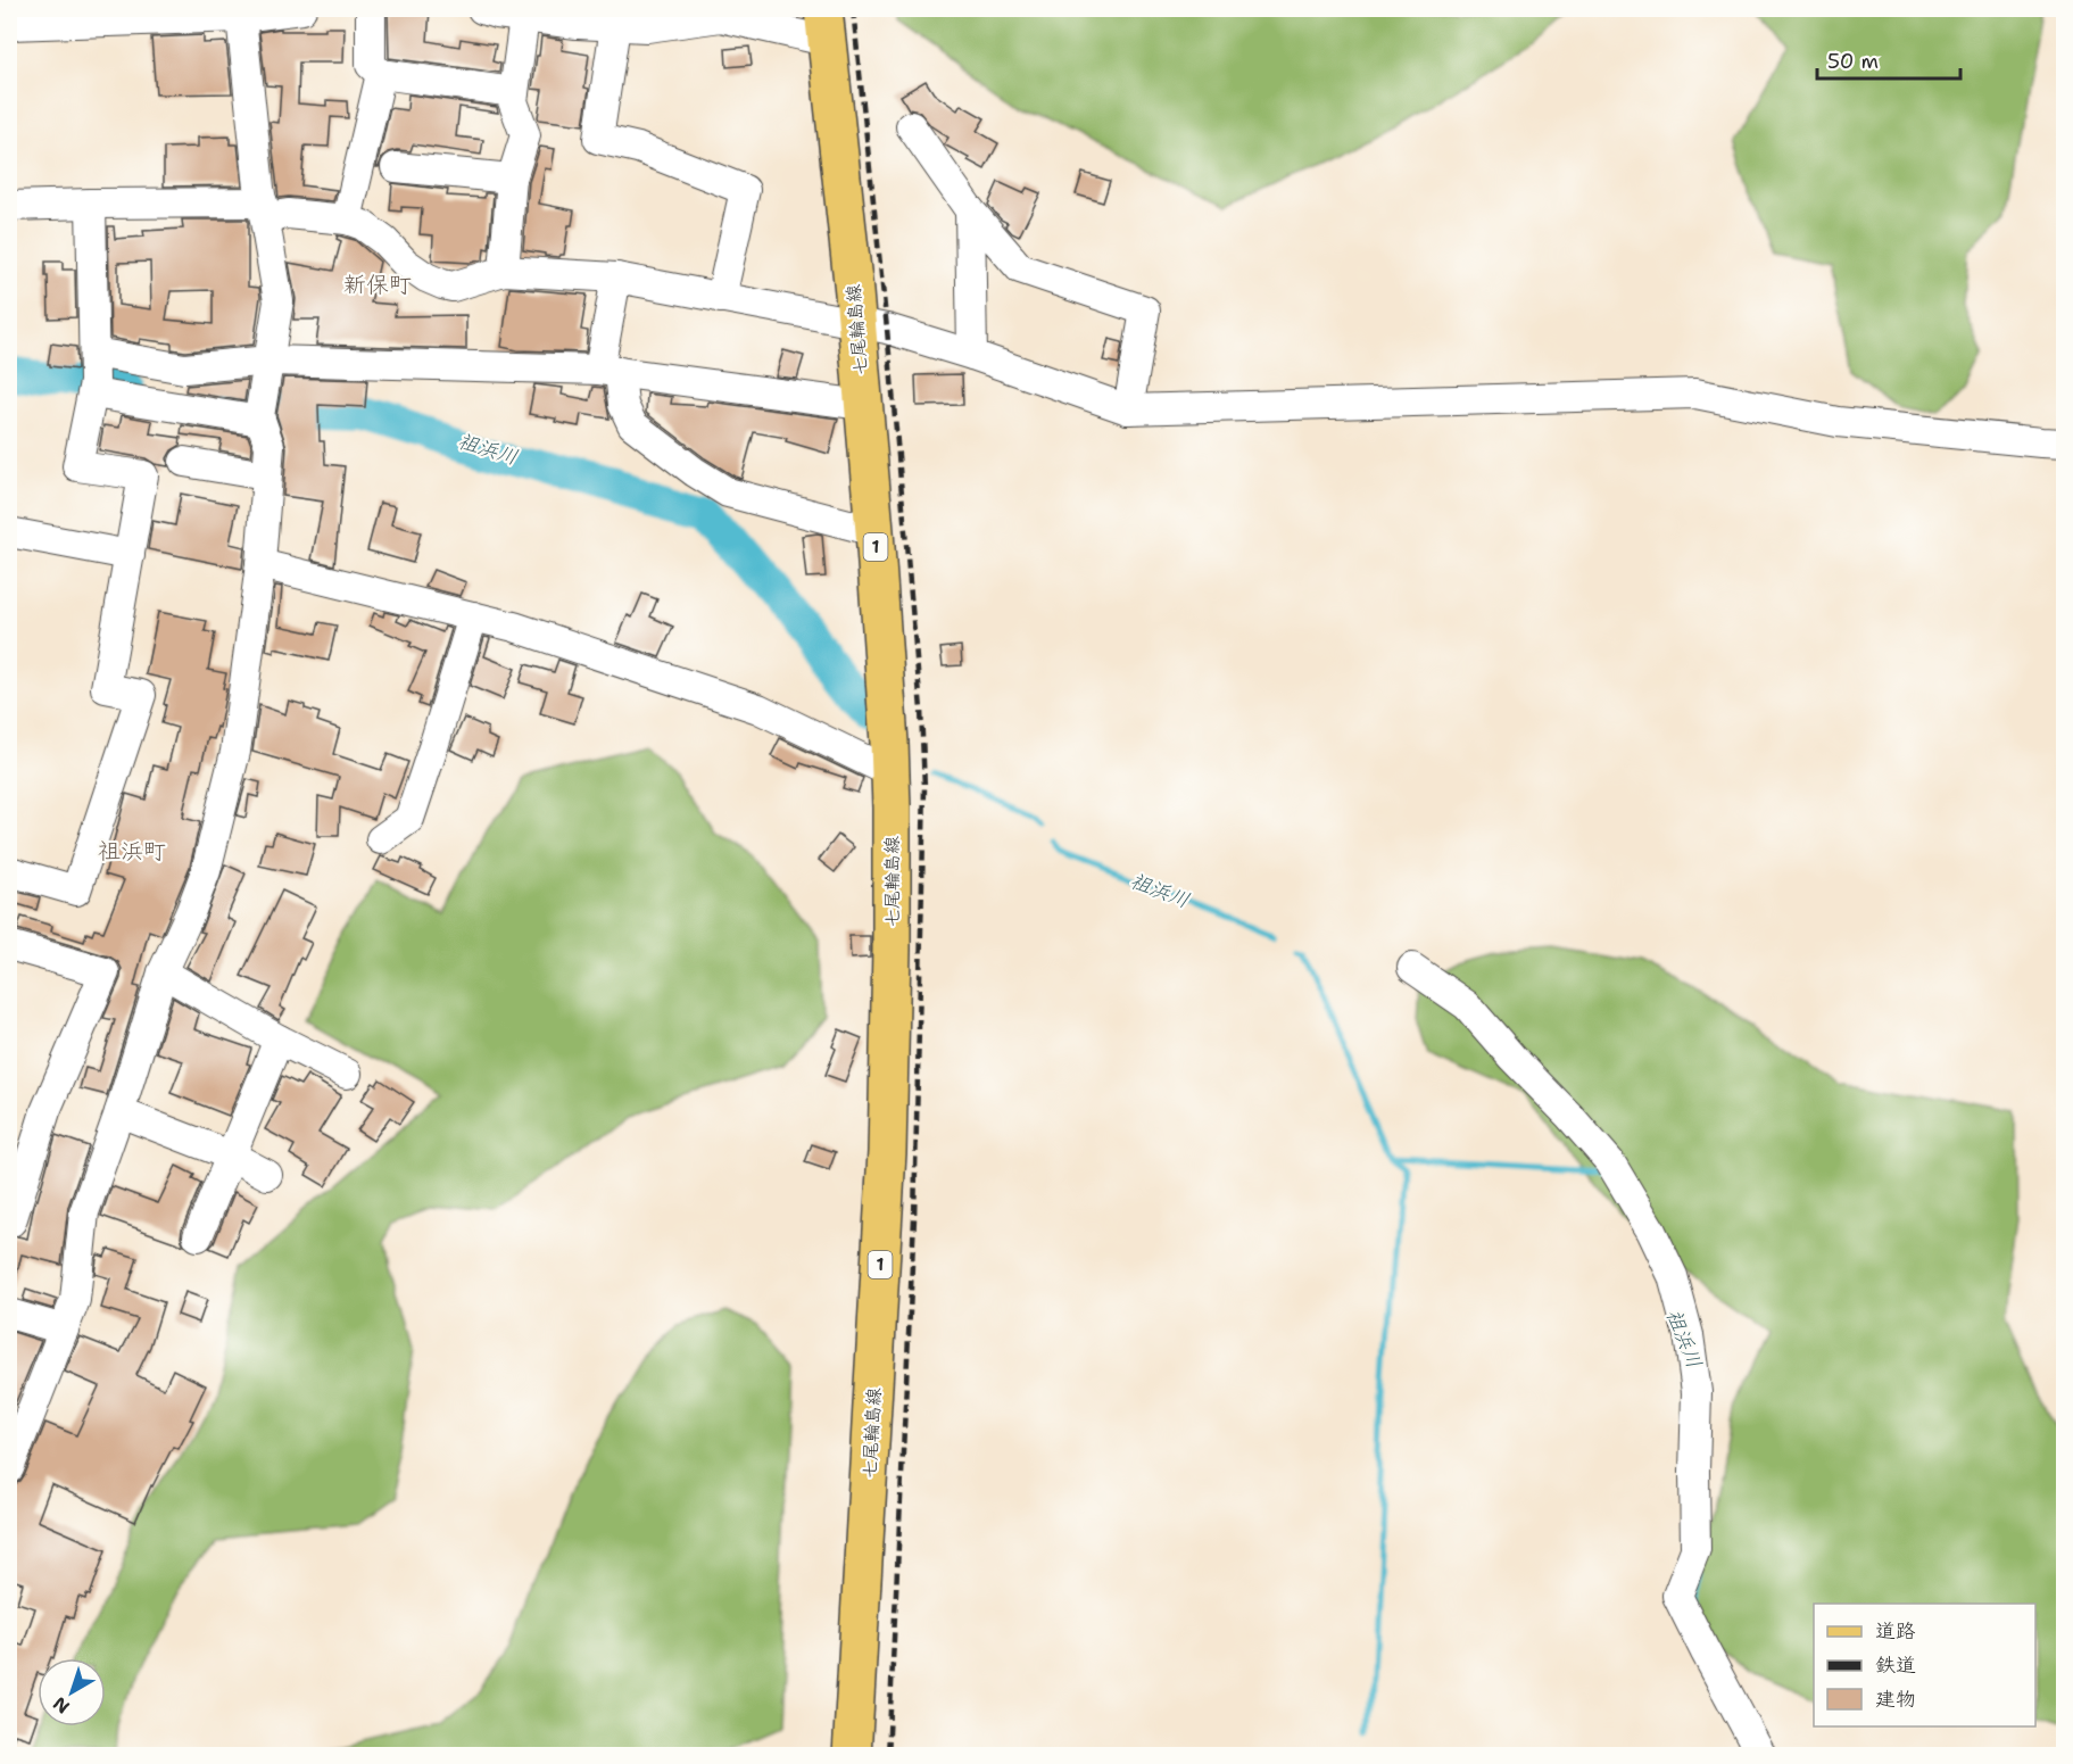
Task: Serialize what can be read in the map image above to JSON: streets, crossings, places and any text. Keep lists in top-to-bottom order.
{
  "streets": {
    "main road": ["七尾輪島線", "1"]
  },
  "districts": ["新保町", "祖浜町"],
  "water": ["祖浜川"],
  "legend": ["道路", "鉄道", "建物"],
  "scale_bar": "50 m",
  "north": "bottom left"
}
